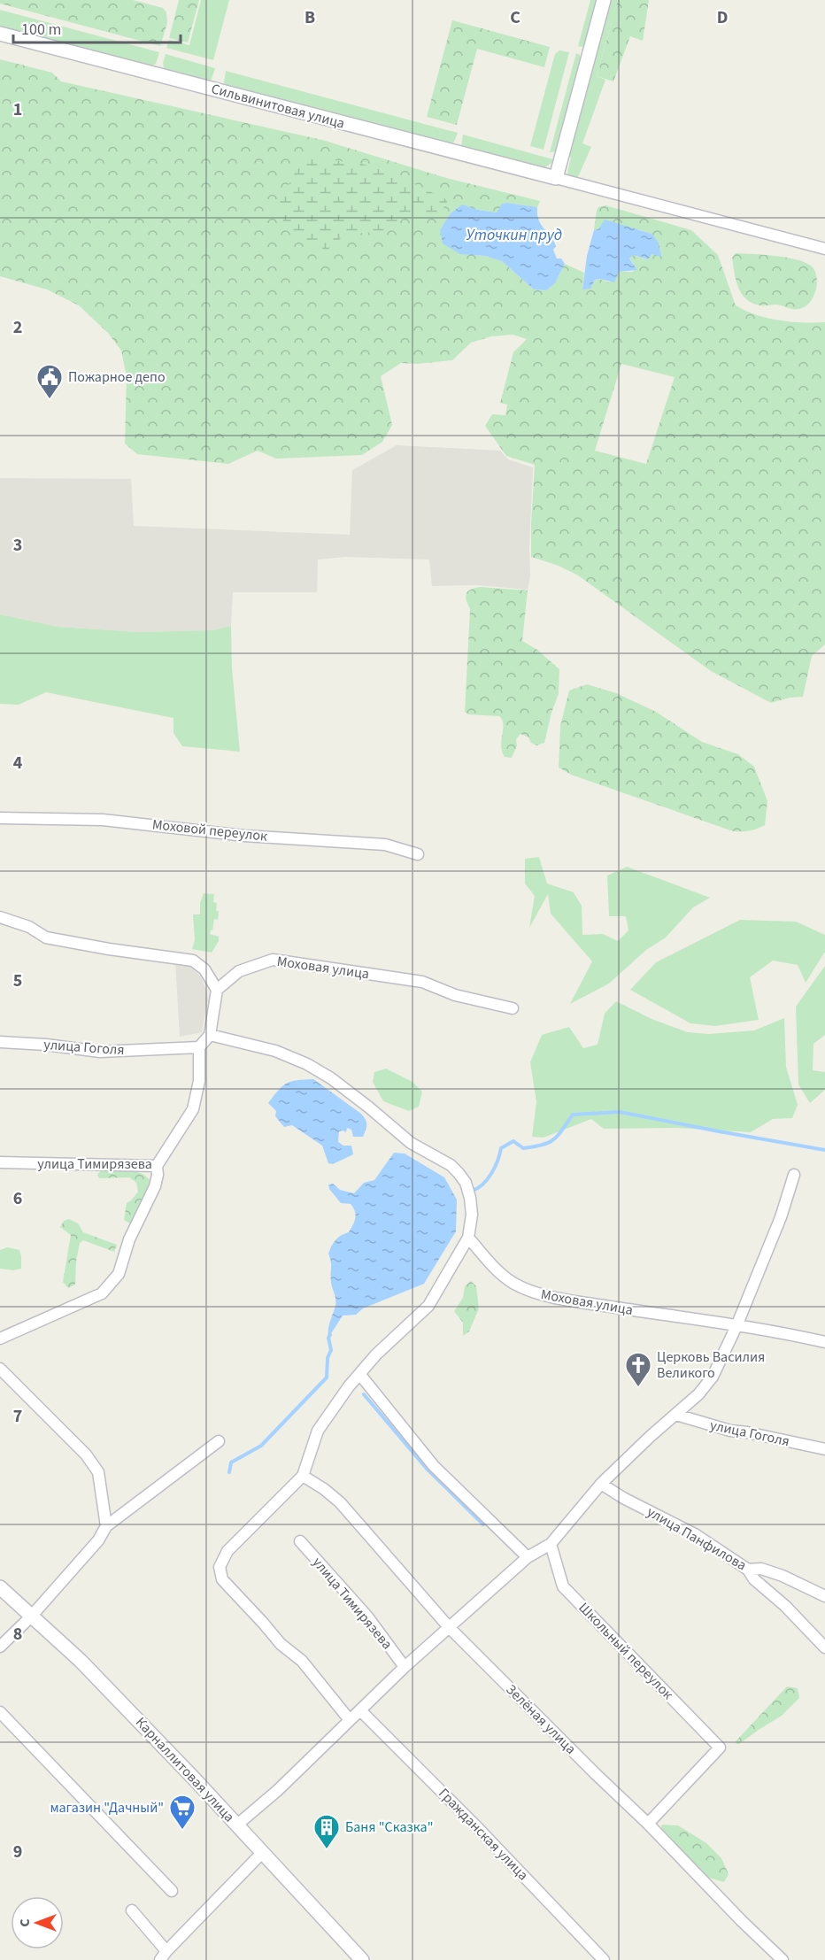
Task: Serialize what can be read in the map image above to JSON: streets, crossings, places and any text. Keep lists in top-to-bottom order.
{
  "streets": {
    "street": [
      "Сильвинитовая улица",
      "Моховой переулок",
      "Моховая улица",
      "улица Гоголя",
      "улица Тимирязева",
      "улица Панфилова",
      "Школьный переулок",
      "Зелёная улица",
      "Карналлитовая улица",
      "Гражданская улица"
    ]
  },
  "crossings": [
    ["улица Гоголя", "улица Тимирязева"],
    ["Школьный переулок", "Зелёная улица"]
  ],
  "water": ["Уточкин пруд"],
  "places": {
    "public building": ["Пожарное депо"],
    "church": ["Церковь Василия Великого"],
    "supermarket": ["магазин \"Дачный\""],
    "building": ["Баня \"Сказка\""]
  },
  "scale_bar": "100 m",
  "north": "left",
  "grid": {
    "columns": ["B", "C", "D"],
    "rows": [
      "1",
      "2",
      "3",
      "4",
      "5",
      "6",
      "7",
      "8",
      "9"
    ]
  }
}
